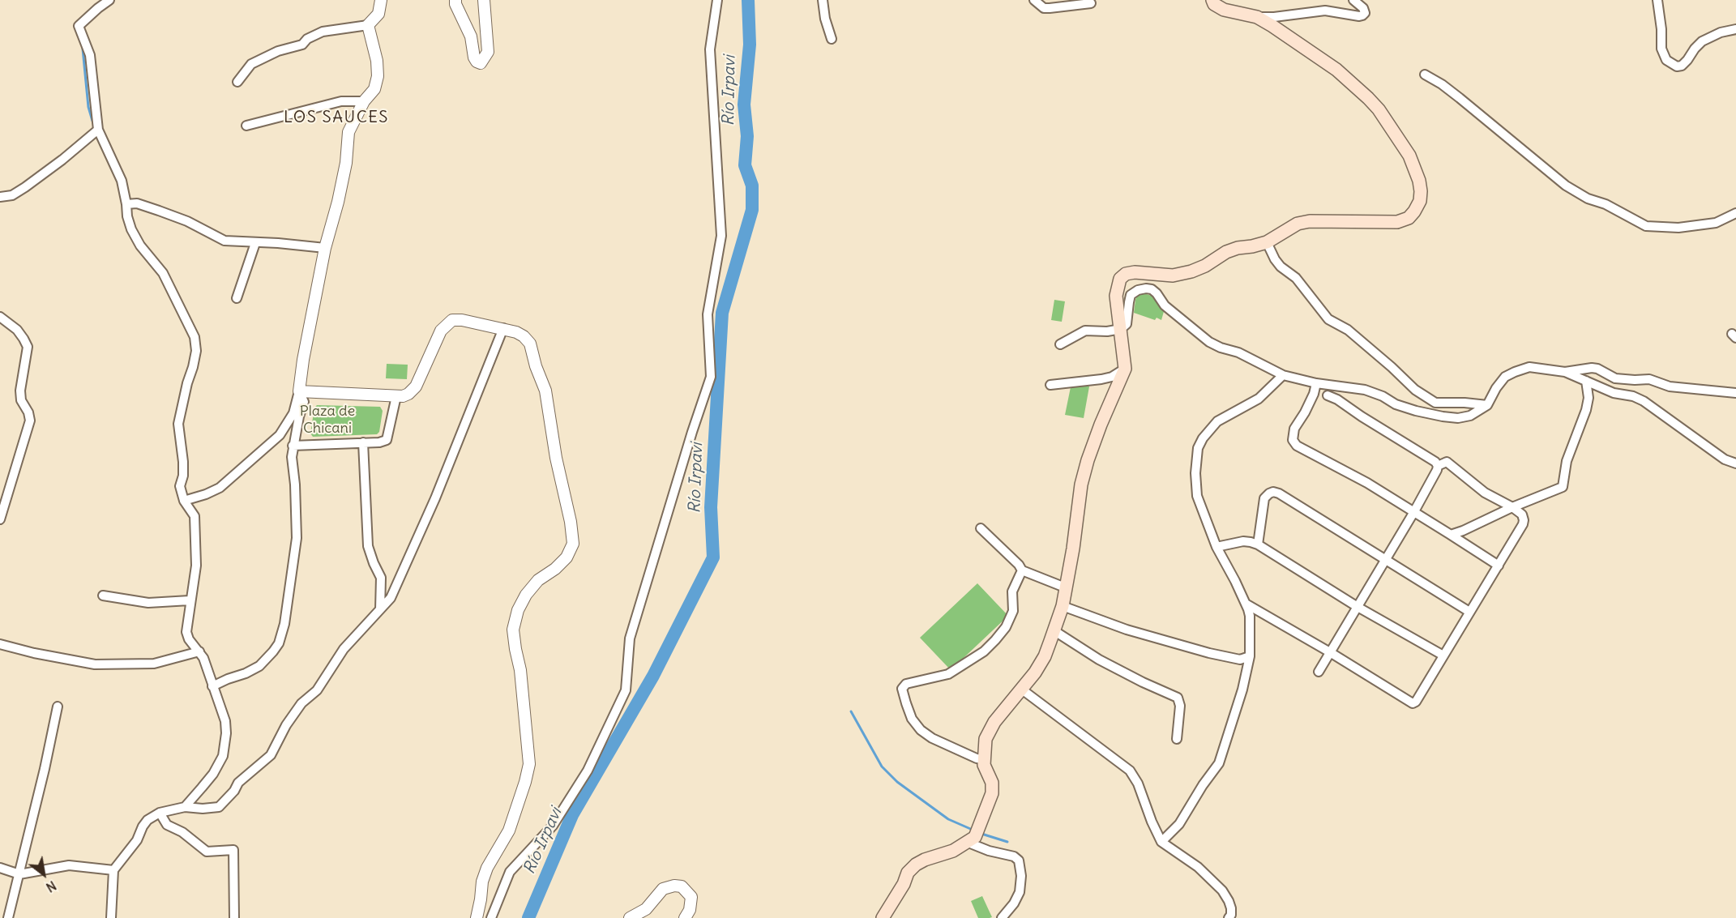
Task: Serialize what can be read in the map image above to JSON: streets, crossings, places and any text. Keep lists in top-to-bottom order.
{
  "districts": ["LOS SAUCES"],
  "water": ["Río Irpavi"],
  "parks": ["Plaza de Chicani"],
  "north": "bottom right"
}
